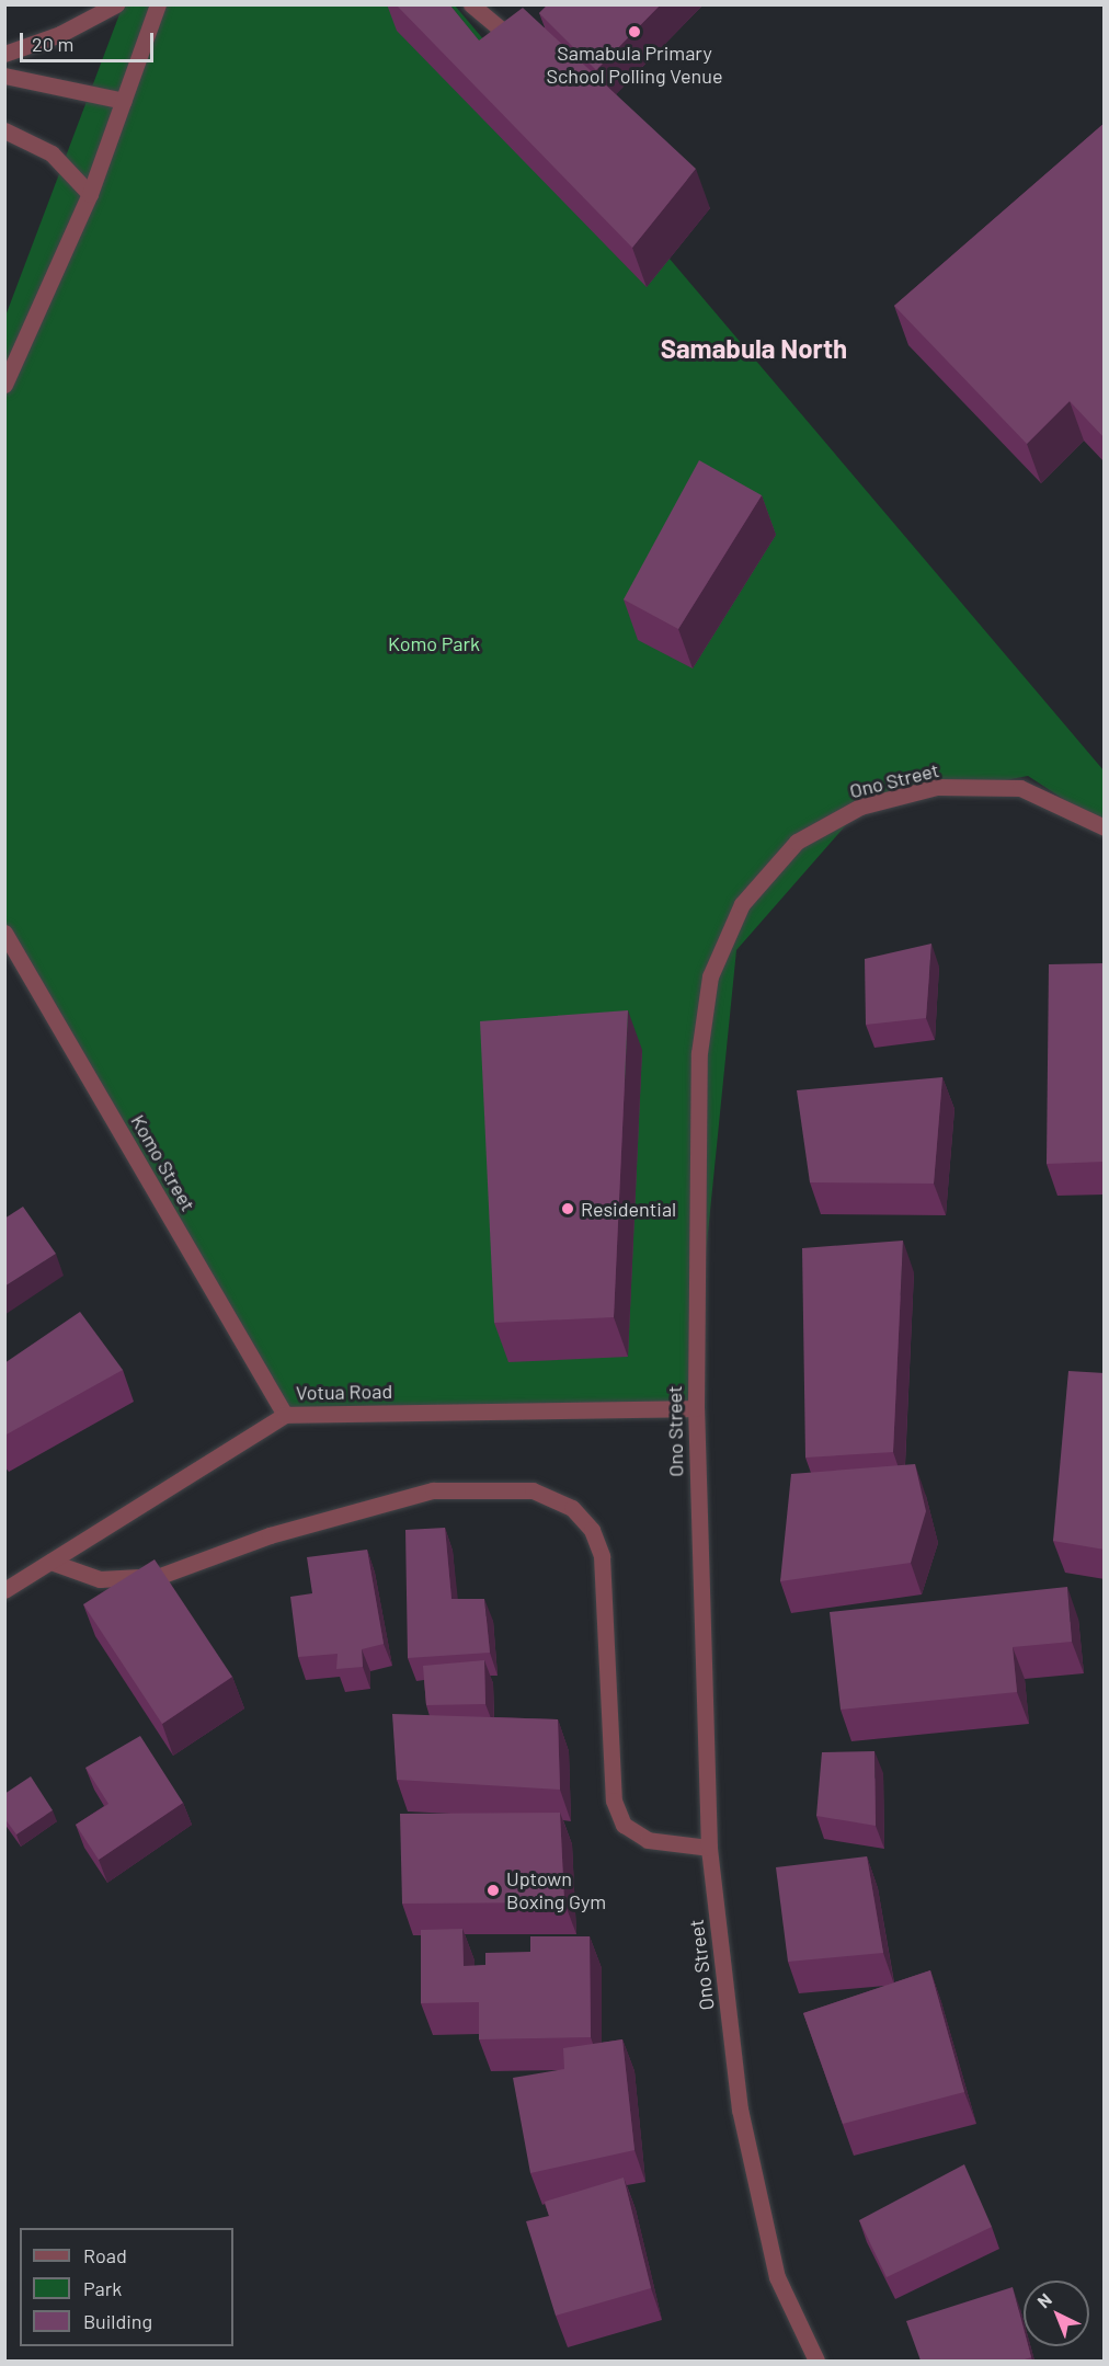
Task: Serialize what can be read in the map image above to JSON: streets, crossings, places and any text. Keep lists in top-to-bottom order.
{
  "streets": {
    "street": ["Ono Street", "Komo Street", "Votua Road"]
  },
  "crossings": [
    ["Ono Street", "Votua Road"],
    ["Komo Street", "Votua Road"]
  ],
  "districts": ["Samabula North"],
  "parks": ["Komo Park"],
  "places": ["Samabula Primary School Polling Venue", "Residential", "Uptown Boxing Gym"],
  "legend": ["Road", "Park", "Building"],
  "scale_bar": "20 m",
  "north": "top left"
}
